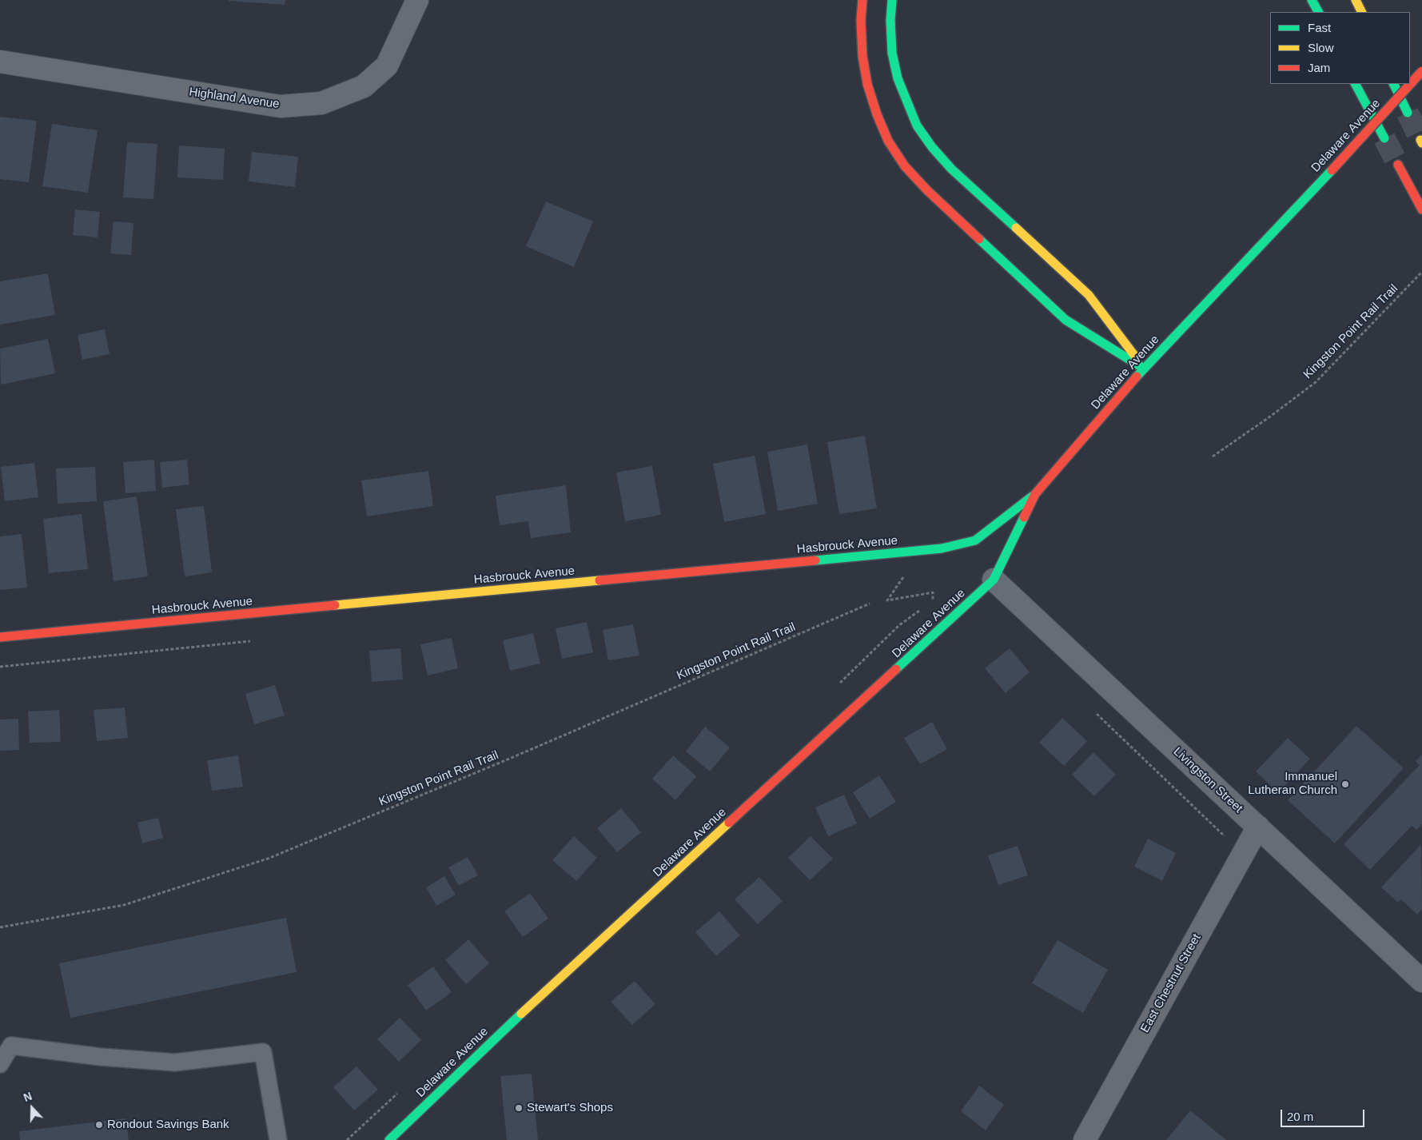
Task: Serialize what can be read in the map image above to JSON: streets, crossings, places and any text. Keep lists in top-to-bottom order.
{
  "streets": {
    "main road": ["Delaware Avenue", "Hasbrouck Avenue"],
    "street": ["Highland Avenue", "Livingston Street", "East Chestnut Street"],
    "path": ["Kingston Point Rail Trail"]
  },
  "crossings": [
    ["Delaware Avenue", "Hasbrouck Avenue"],
    ["Delaware Avenue", "Livingston Street"],
    ["Livingston Street", "East Chestnut Street"]
  ],
  "places": ["Immanuel Lutheran Church", "Stewart's Shops", "Rondout Savings Bank"],
  "legend": ["Fast", "Slow", "Jam"],
  "scale_bar": "20 m",
  "north": "top"
}
